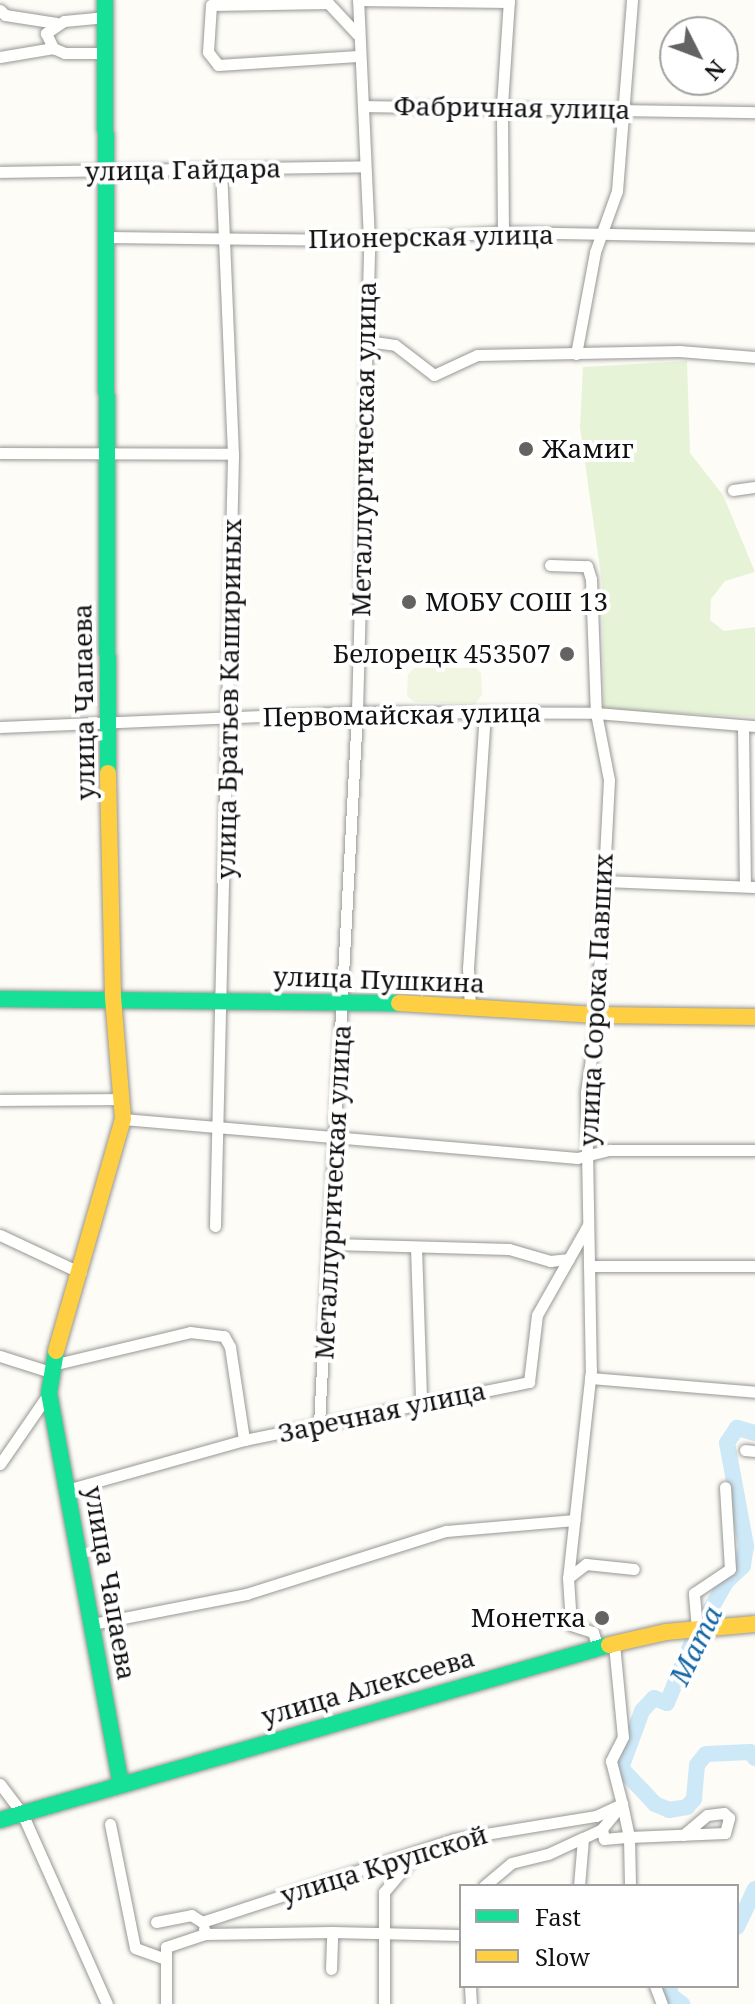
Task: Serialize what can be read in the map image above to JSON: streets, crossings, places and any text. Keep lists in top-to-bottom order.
{
  "streets": {
    "street": [
      "Фабричная улица",
      "улица Гайдара",
      "Пионерская улица",
      "Металлургическая улица",
      "улица Братьев Кашириных",
      "улица Чапаева",
      "Первомайская улица",
      "улица Пушкина",
      "улица Сорока Павших",
      "Заречная улица",
      "улица Алексеева",
      "улица Крупской"
    ]
  },
  "crossings": [
    ["Фабричная улица", "Металлургическая улица"],
    ["улица Гайдара", "Металлургическая улица"],
    ["улица Гайдара", "улица Братьев Кашириных"],
    ["улица Гайдара", "улица Чапаева"],
    ["Пионерская улица", "Металлургическая улица"],
    ["Пионерская улица", "улица Братьев Кашириных"],
    ["Пионерская улица", "улица Чапаева"],
    ["Металлургическая улица", "Первомайская улица"],
    ["Металлургическая улица", "улица Пушкина"],
    ["Металлургическая улица", "Заречная улица"],
    ["улица Братьев Кашириных", "Первомайская улица"],
    ["улица Братьев Кашириных", "улица Пушкина"],
    ["улица Чапаева", "Первомайская улица"],
    ["улица Чапаева", "улица Пушкина"],
    ["улица Чапаева", "Заречная улица"],
    ["улица Чапаева", "улица Алексеева"],
    ["Первомайская улица", "улица Сорока Павших"],
    ["улица Пушкина", "улица Сорока Павших"],
    ["улица Сорока Павших", "Заречная улица"],
    ["улица Сорока Павших", "улица Алексеева"]
  ],
  "water": ["Мата"],
  "places": [
    "Жамиг",
    "МОБУ СОШ 13",
    "Белорецк 453507",
    "Монетка"
  ],
  "legend": ["Fast", "Slow"],
  "north": "bottom right"
}
